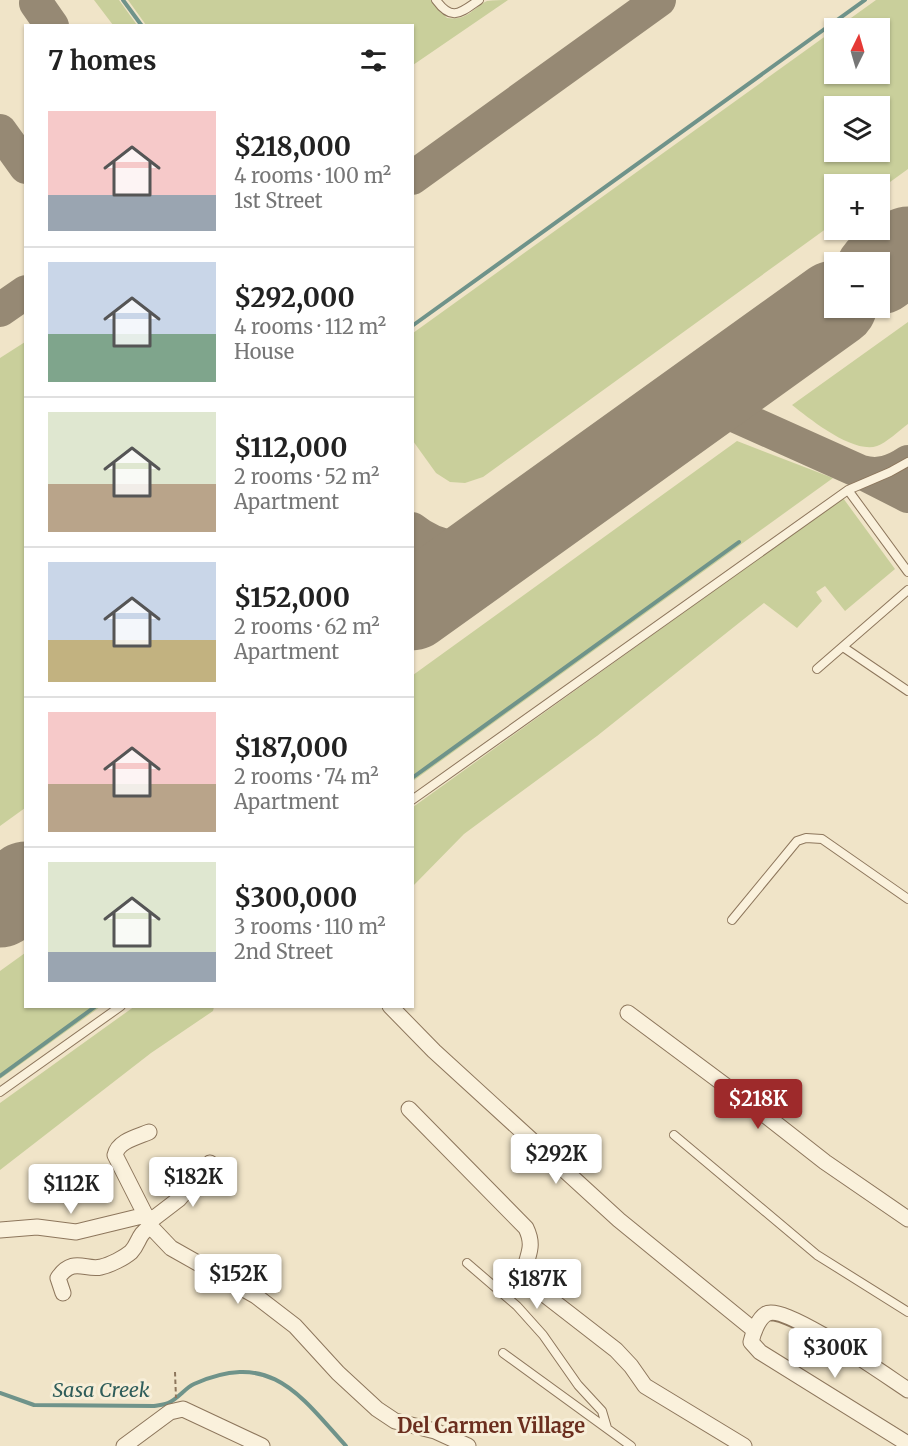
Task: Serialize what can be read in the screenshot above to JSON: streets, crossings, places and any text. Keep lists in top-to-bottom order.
{
  "districts": ["Del Carmen Village"],
  "water": ["Sasa Creek"],
  "north": "top",
  "page": {
    "map_buttons": ["+", "−"],
    "heading": "7 homes",
    "list": [
      {
        "name": "$218,000",
        "note": "4 rooms · 100 m² · 1st Street"
      },
      {
        "name": "$292,000",
        "note": "4 rooms · 112 m² · House"
      },
      {
        "name": "$112,000",
        "note": "2 rooms · 52 m² · Apartment"
      },
      {
        "name": "$152,000",
        "note": "2 rooms · 62 m² · Apartment"
      },
      {
        "name": "$187,000",
        "note": "2 rooms · 74 m² · Apartment"
      },
      {
        "name": "$300,000",
        "note": "3 rooms · 110 m² · 2nd Street"
      }
    ],
    "price": [
      "$218K",
      "$292K",
      "$182K",
      "$112K",
      "$152K",
      "$187K",
      "$300K"
    ]
  }
}
